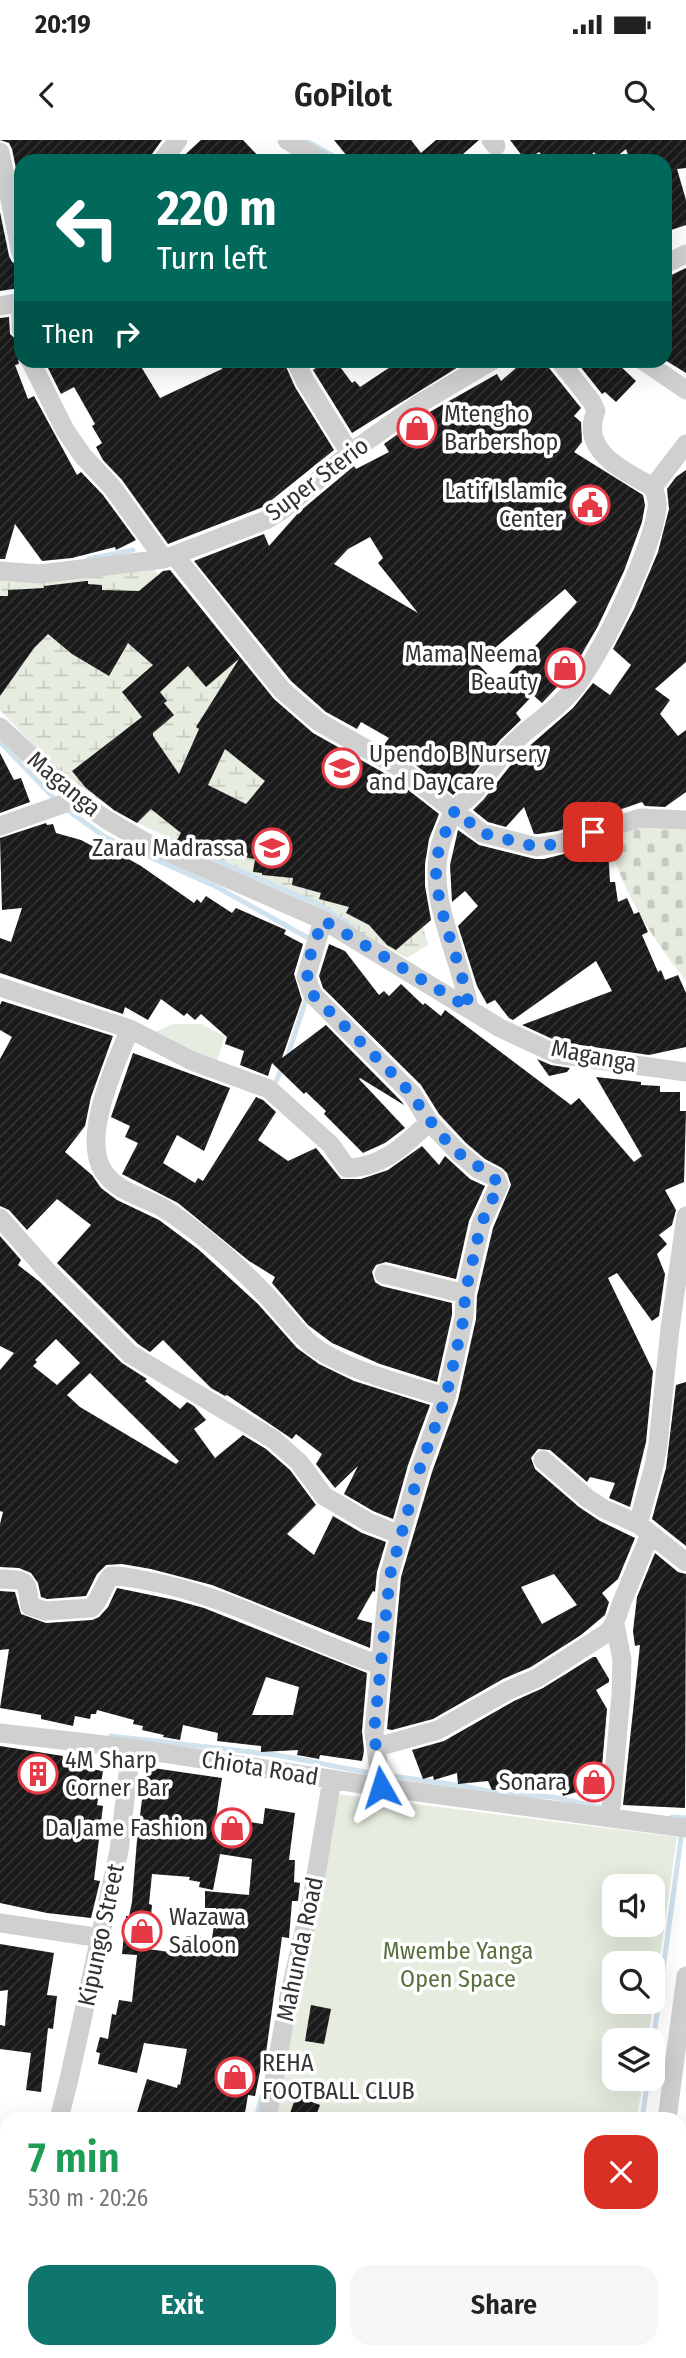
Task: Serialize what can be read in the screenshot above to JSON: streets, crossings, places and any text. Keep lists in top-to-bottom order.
{
  "streets": {
    "street": [
      "Super Sterio",
      "Maganga",
      "Chiota Road",
      "Kipungo Street",
      "Mahunda Road"
    ]
  },
  "crossings": [
    ["Chiota Road", "Kipungo Street"],
    ["Chiota Road", "Mahunda Road"]
  ],
  "parks": ["Mwembe Yanga Open Space"],
  "places": {
    "shop": [
      "Mtengho Barbershop",
      "Mama Neema Beauty",
      "Sonara",
      "Da Jame Fashion",
      "Wazawa Saloon",
      "REHA FOOTBALL CLUB"
    ],
    "public building": ["Latif Islamic Center"],
    "school or university": ["Upendo B Nursery and Day care", "Zarau Madrassa"],
    "building": ["4M Sharp Corner Bar"]
  },
  "page": {
    "status": "20:19",
    "header": "GoPilot",
    "turn": ["220 m", "Turn left"],
    "then": "Then",
    "heading": ["7 min", "530 m · 20:26"],
    "buttons": ["Exit", "Share"]
  }
}
